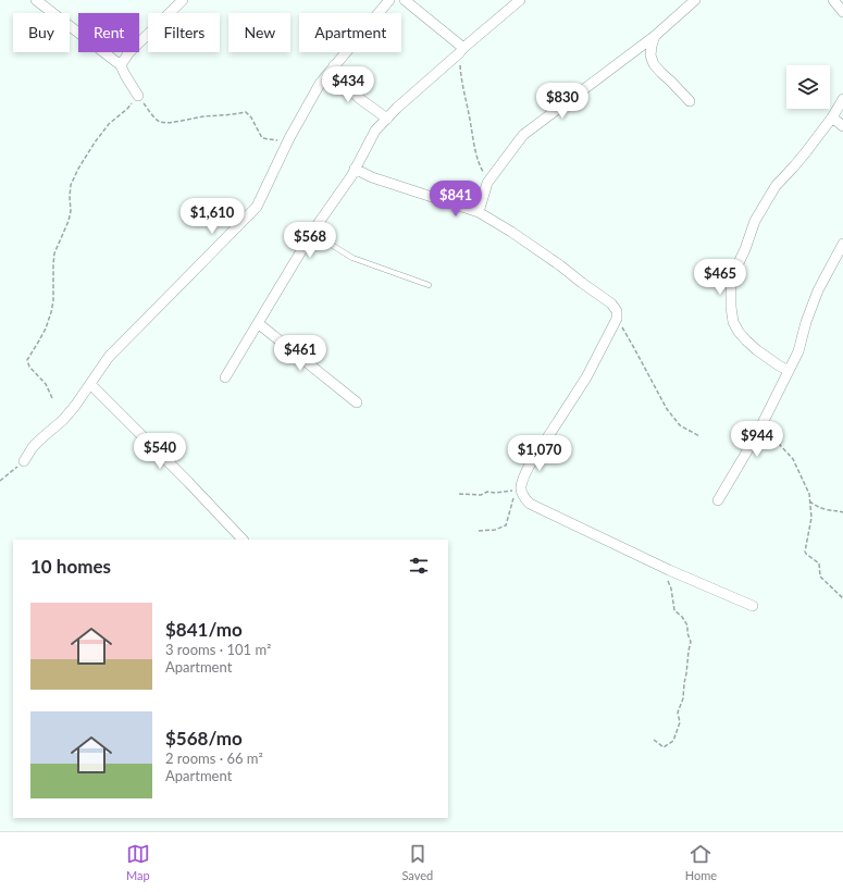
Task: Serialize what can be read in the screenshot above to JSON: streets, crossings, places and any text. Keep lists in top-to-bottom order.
{
  "page": {
    "chip": [
      "Buy",
      "Rent",
      "Filters",
      "New",
      "Apartment"
    ],
    "price": [
      "$434",
      "$830",
      "$841",
      "$1,610",
      "$568",
      "$465",
      "$461",
      "$944",
      "$540",
      "$1,070"
    ],
    "heading": "10 homes",
    "list": [
      {
        "name": "$841/mo",
        "note": "3 rooms · 101 m² · Apartment"
      },
      {
        "name": "$568/mo",
        "note": "2 rooms · 66 m² · Apartment"
      }
    ],
    "tabs": ["Map", "Saved", "Home"]
  }
}
